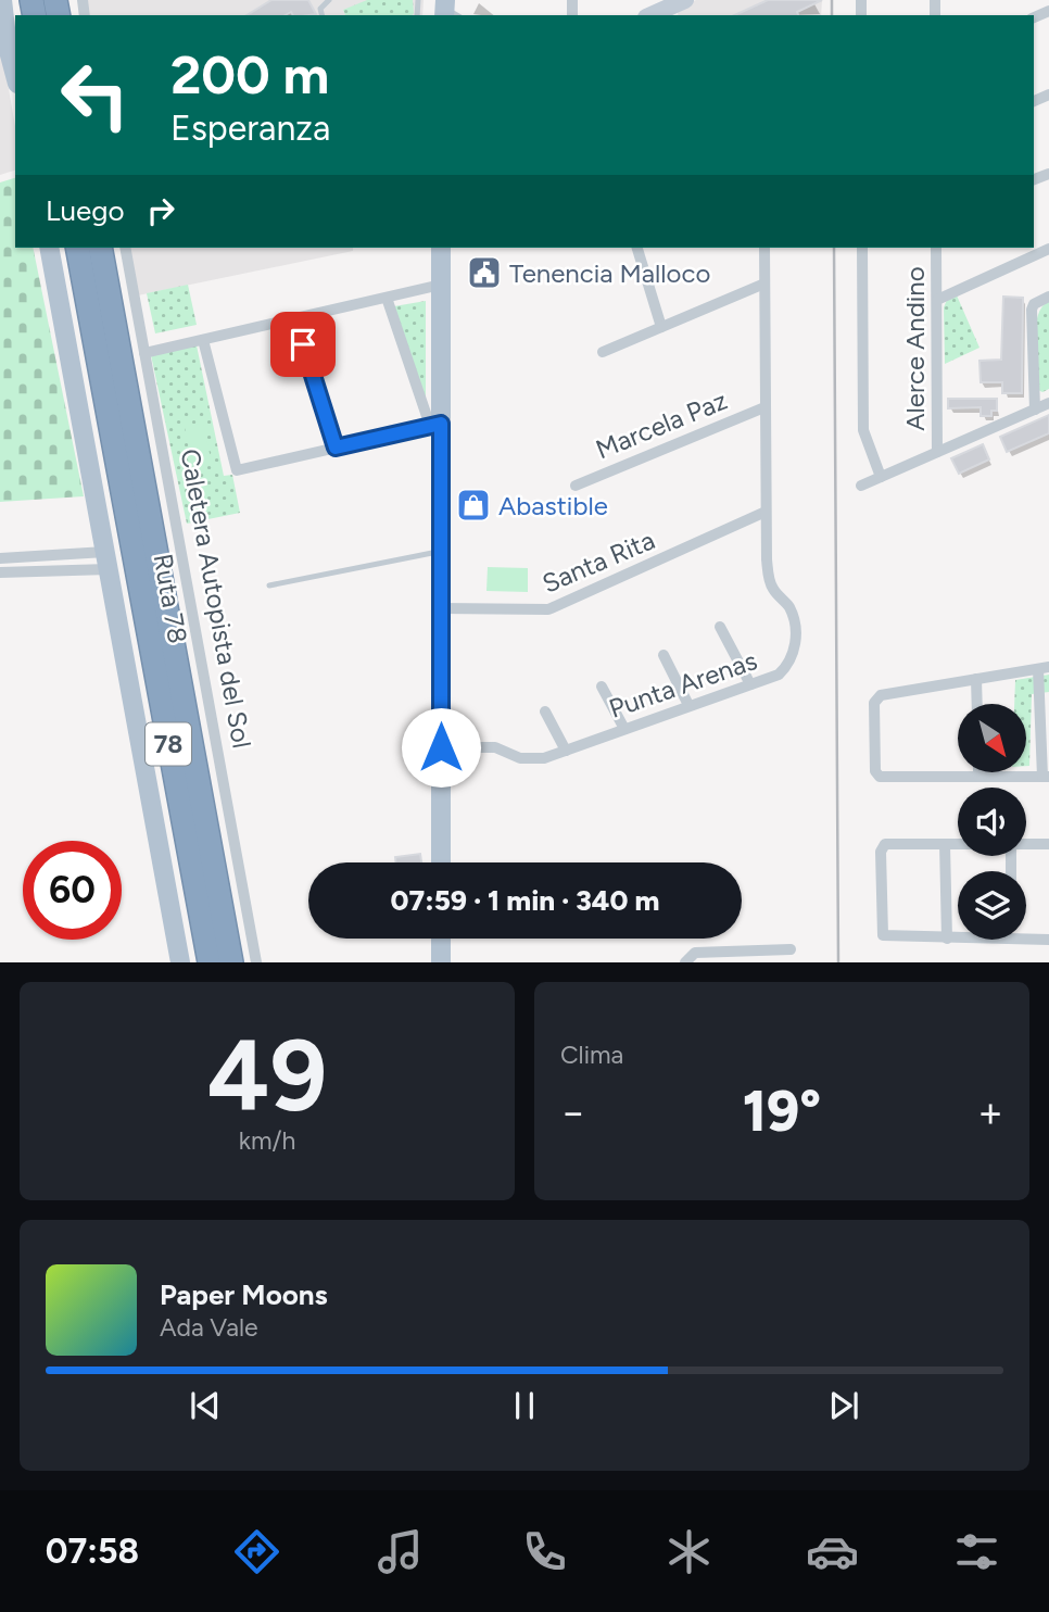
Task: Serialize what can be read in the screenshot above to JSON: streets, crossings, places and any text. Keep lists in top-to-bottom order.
{
  "streets": {
    "highway": ["Ruta 78", "78"],
    "street": [
      "Alerce Andino",
      "Marcela Paz",
      "Santa Rita",
      "Caletera Autopista del Sol",
      "Punta Arenas"
    ]
  },
  "crossings": [
    ["Marcela Paz", "Punta Arenas"],
    ["Santa Rita", "Punta Arenas"]
  ],
  "places": {
    "public building": ["Tenencia Malloco"],
    "shop": ["Abastible"]
  },
  "north": "bottom right",
  "page": {
    "turn": ["200 m", "Esperanza"],
    "then": "Luego",
    "limit": "60",
    "trip": "07:59 · 1 min · 340 m",
    "tile": [
      ["49", "km/h"],
      "Clima"
    ],
    "heat": ["−", "19°", "+"],
    "song": ["Paper Moons", "Ada Vale"],
    "tabs": "07:58"
  }
}
